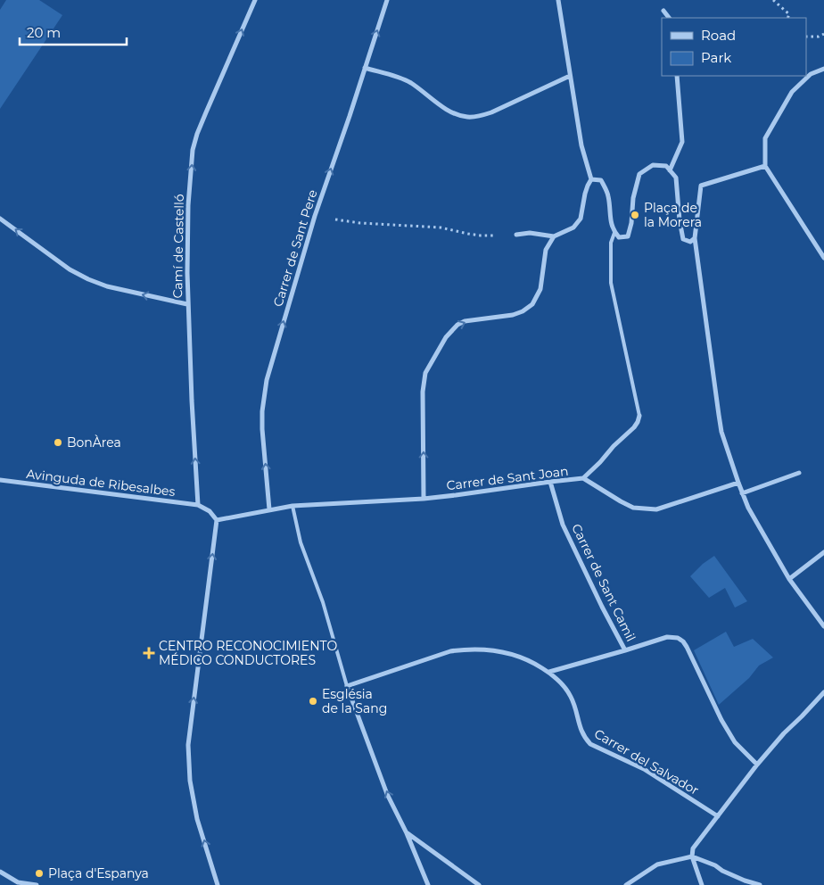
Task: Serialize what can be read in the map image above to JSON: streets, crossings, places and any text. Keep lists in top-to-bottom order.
{
  "streets": {
    "street": [
      "Camí de Castelló",
      "Carrer de Sant Pere",
      "Carrer de Sant Joan",
      "Avinguda de Ribesalbes",
      "Carrer de Sant Camil",
      "Carrer del Salvador"
    ]
  },
  "crossings": [
    ["Camí de Castelló", "Avinguda de Ribesalbes"],
    ["Carrer de Sant Pere", "Carrer de Sant Joan"],
    ["Carrer de Sant Joan", "Carrer de Sant Camil"]
  ],
  "one_way": ["Camí de Castelló", "Carrer de Sant Pere"],
  "places": {
    "other": [
      "Plaça de la Morera",
      "BonÀrea",
      "Església de la Sang",
      "Plaça d'Espanya"
    ],
    "health": ["CENTRO RECONOCIMIENTO MÉDICO CONDUCTORES"]
  },
  "legend": ["Road", "Park"],
  "scale_bar": "20 m"
}
